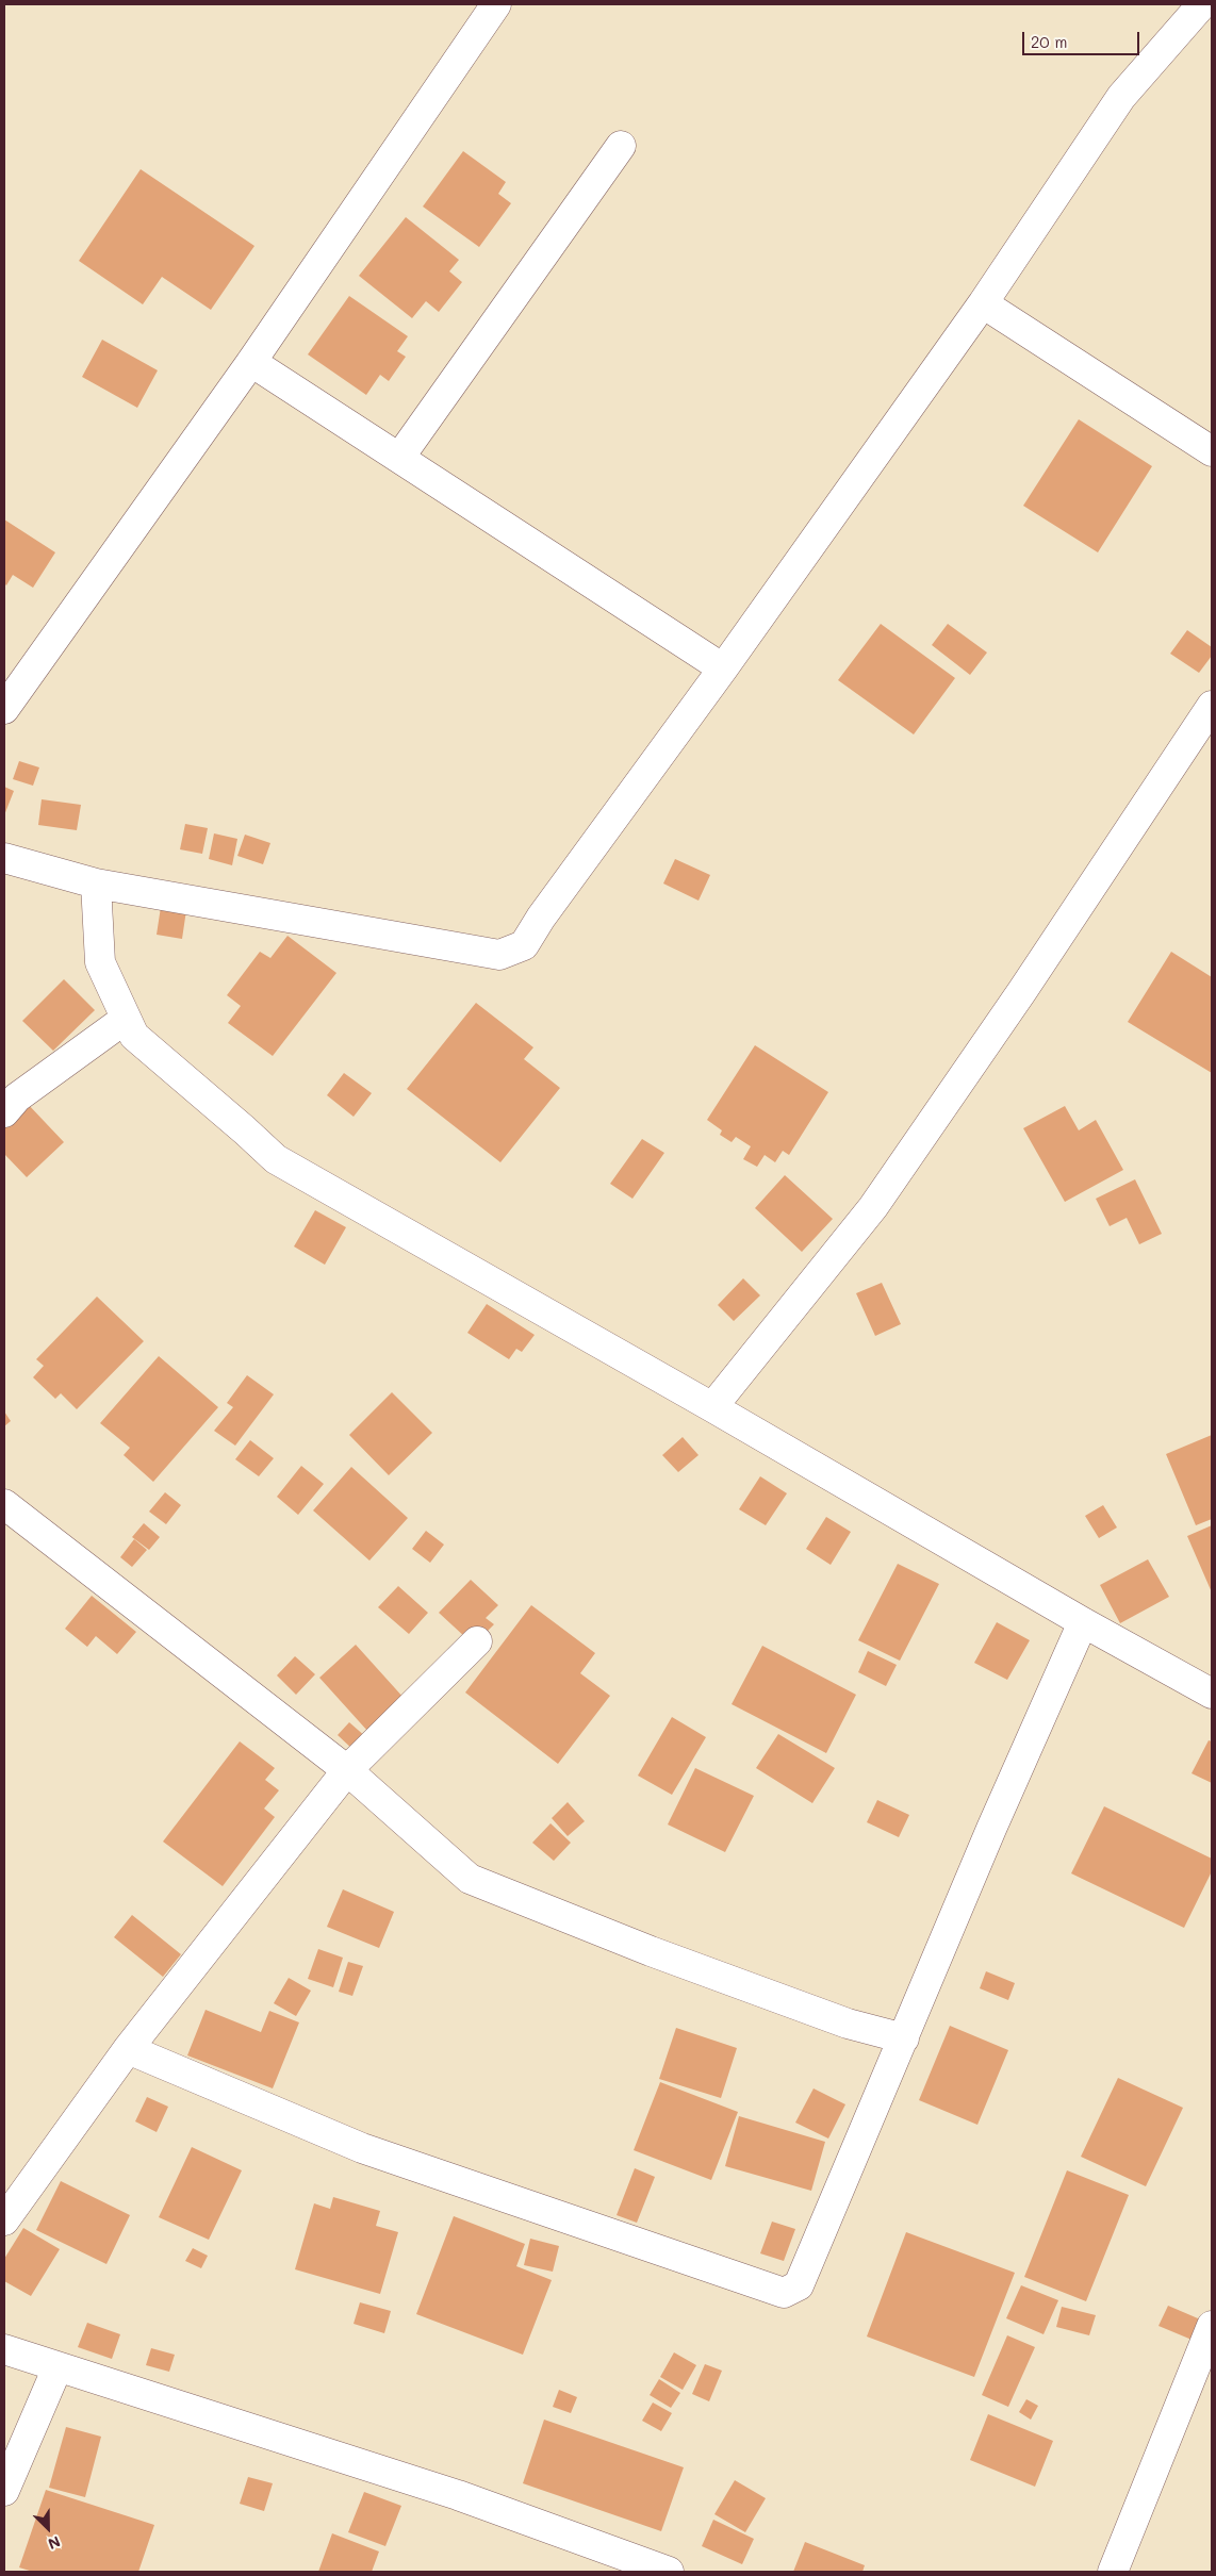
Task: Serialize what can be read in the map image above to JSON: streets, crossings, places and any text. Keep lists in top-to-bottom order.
{
  "scale_bar": "20 m",
  "north": "bottom right"
}
